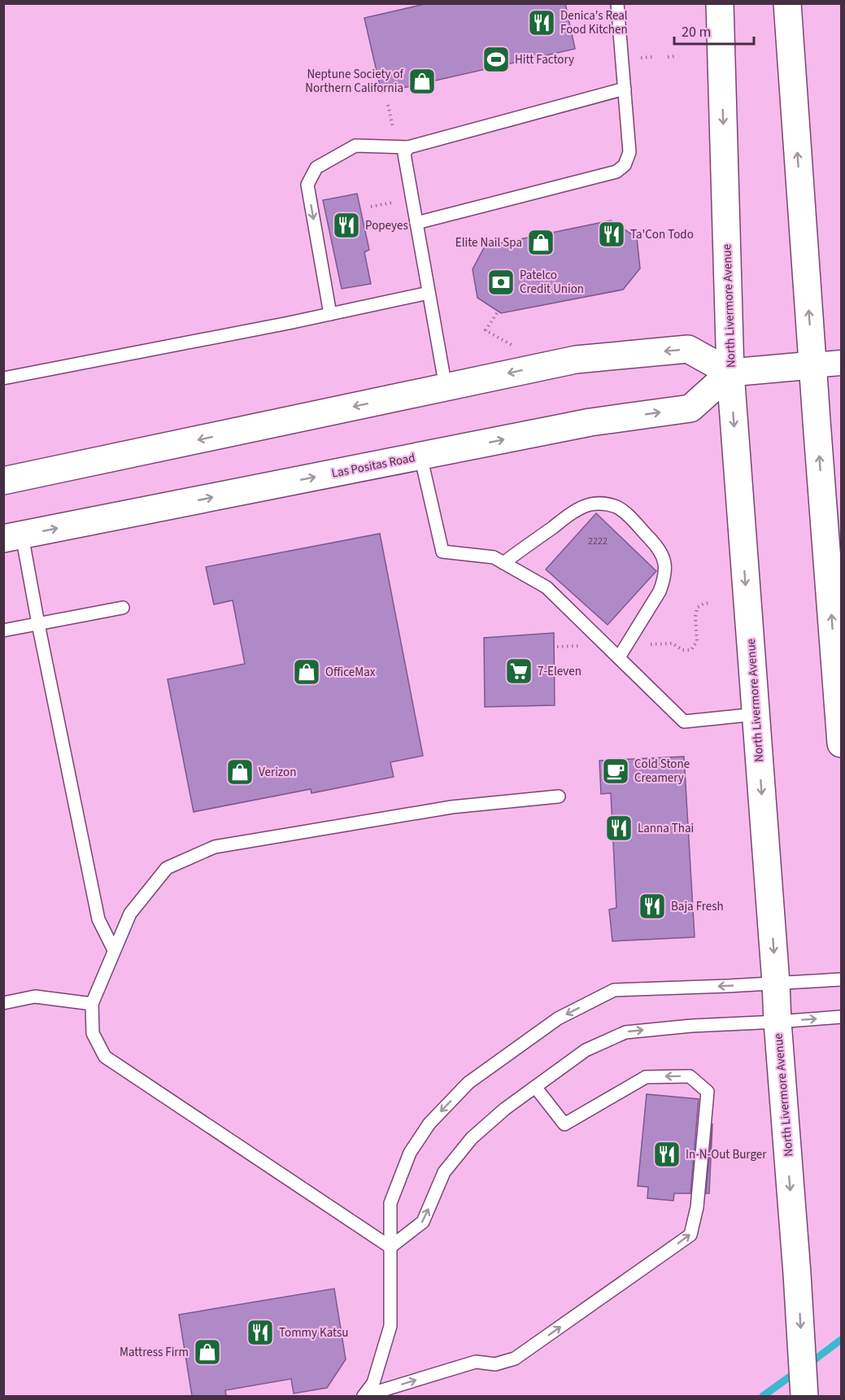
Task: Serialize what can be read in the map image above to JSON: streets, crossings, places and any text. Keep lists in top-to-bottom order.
{
  "streets": {
    "main road": ["North Livermore Avenue", "Las Positas Road"]
  },
  "crossings": [
    ["North Livermore Avenue", "Las Positas Road"]
  ],
  "places": {
    "restaurant": [
      "Denica's Real Food Kitchen",
      "Popeyes",
      "Ta'Con Todo",
      "Lanna Thai",
      "Baja Fresh",
      "In-N-Out Burger",
      "Tommy Katsu"
    ],
    "sports": ["Hitt Factory"],
    "shop": [
      "Neptune Society of Northern California",
      "Elite Nail Spa",
      "OfficeMax",
      "Verizon",
      "Mattress Firm"
    ],
    "bank": ["Patelco Credit Union"],
    "supermarket": ["7-Eleven"],
    "cafe": ["Cold Stone Creamery"]
  },
  "house_numbers": ["2222"],
  "scale_bar": "20 m"
}
